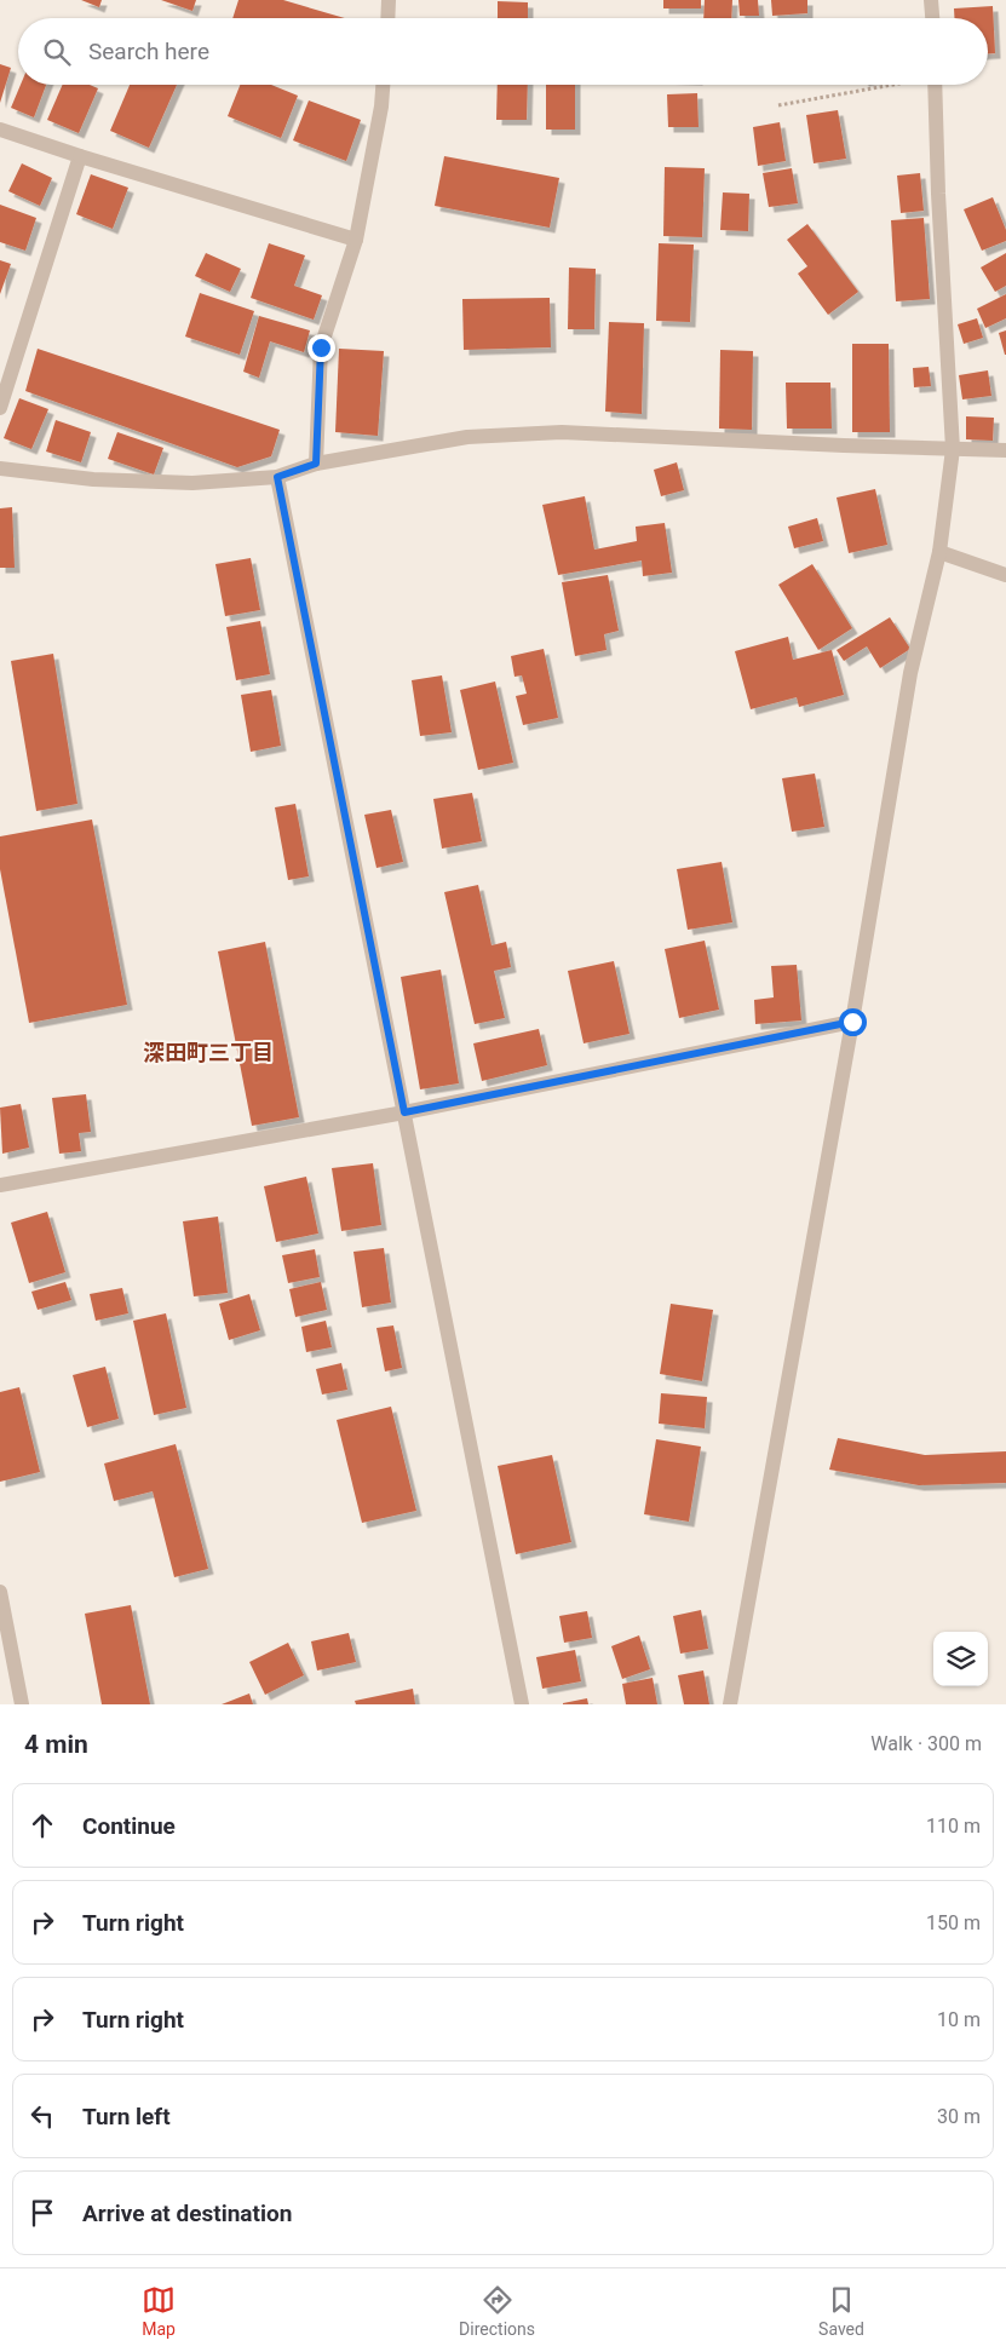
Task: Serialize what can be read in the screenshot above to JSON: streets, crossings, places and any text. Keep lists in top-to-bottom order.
{
  "districts": ["深田町三丁目"],
  "page": {
    "search": "Search here",
    "heading": ["4 min", "Walk · 300 m"],
    "list": [
      ["Continue", "110 m"],
      ["Turn right", "150 m"],
      ["Turn right", "10 m"],
      ["Turn left", "30 m"],
      "Arrive at destination"
    ],
    "nav": ["Map", "Directions", "Saved"]
  }
}
